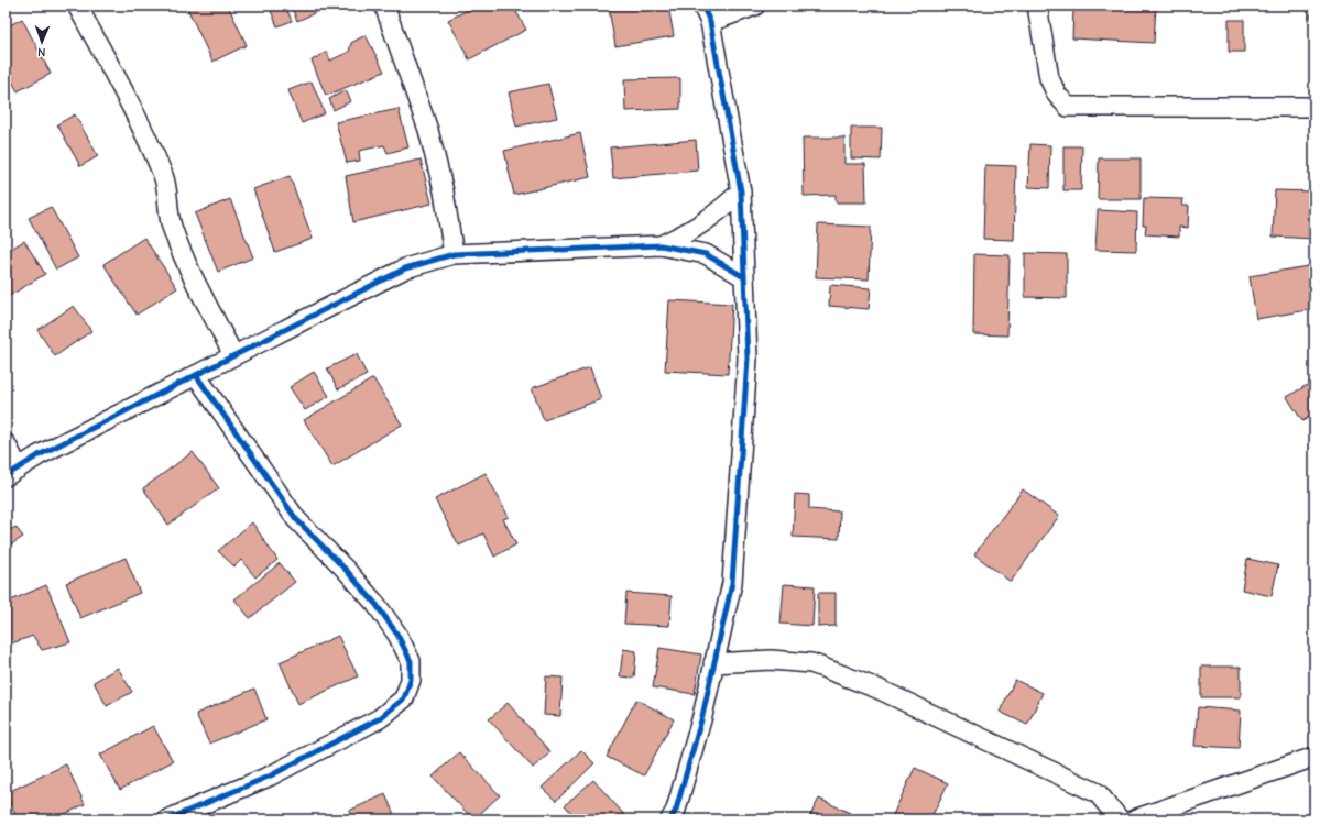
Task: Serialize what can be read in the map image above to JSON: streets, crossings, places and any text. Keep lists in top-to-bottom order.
{
  "north": "bottom"
}
